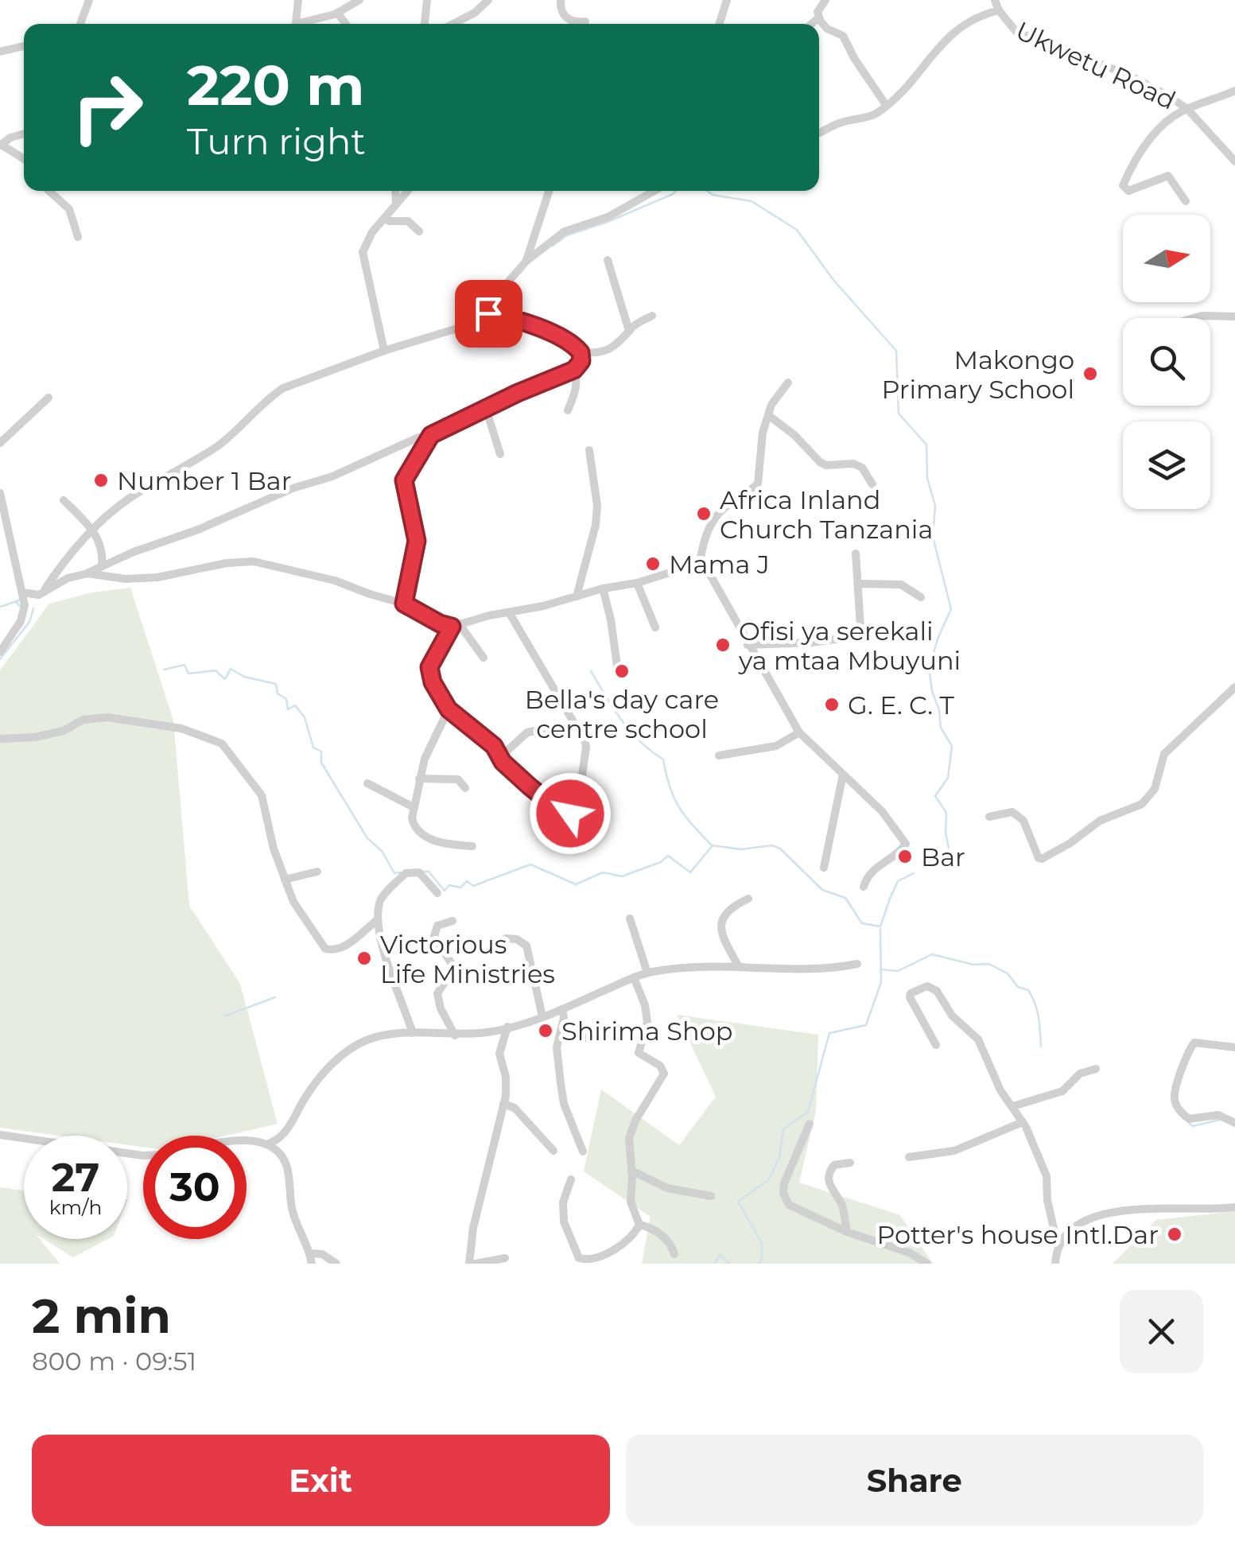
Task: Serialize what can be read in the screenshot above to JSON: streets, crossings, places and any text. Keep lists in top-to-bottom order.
{
  "streets": {
    "street": ["Ukwetu Road"]
  },
  "places": [
    "Makongo Primary School",
    "Number 1 Bar",
    "Africa Inland Church Tanzania",
    "Mama J",
    "Ofisi ya serekali ya mtaa Mbuyuni",
    "Bella's day care centre school",
    "G. E. C. T",
    "Bar",
    "Victorious Life Ministries",
    "Shirima Shop",
    "Potter's house Intl.Dar"
  ],
  "north": "right",
  "page": {
    "turn": ["220 m", "Turn right"],
    "speed": "27 km/h",
    "limit": "30",
    "heading": ["2 min", "800 m · 09:51"],
    "buttons": ["Exit", "Share"]
  }
}
